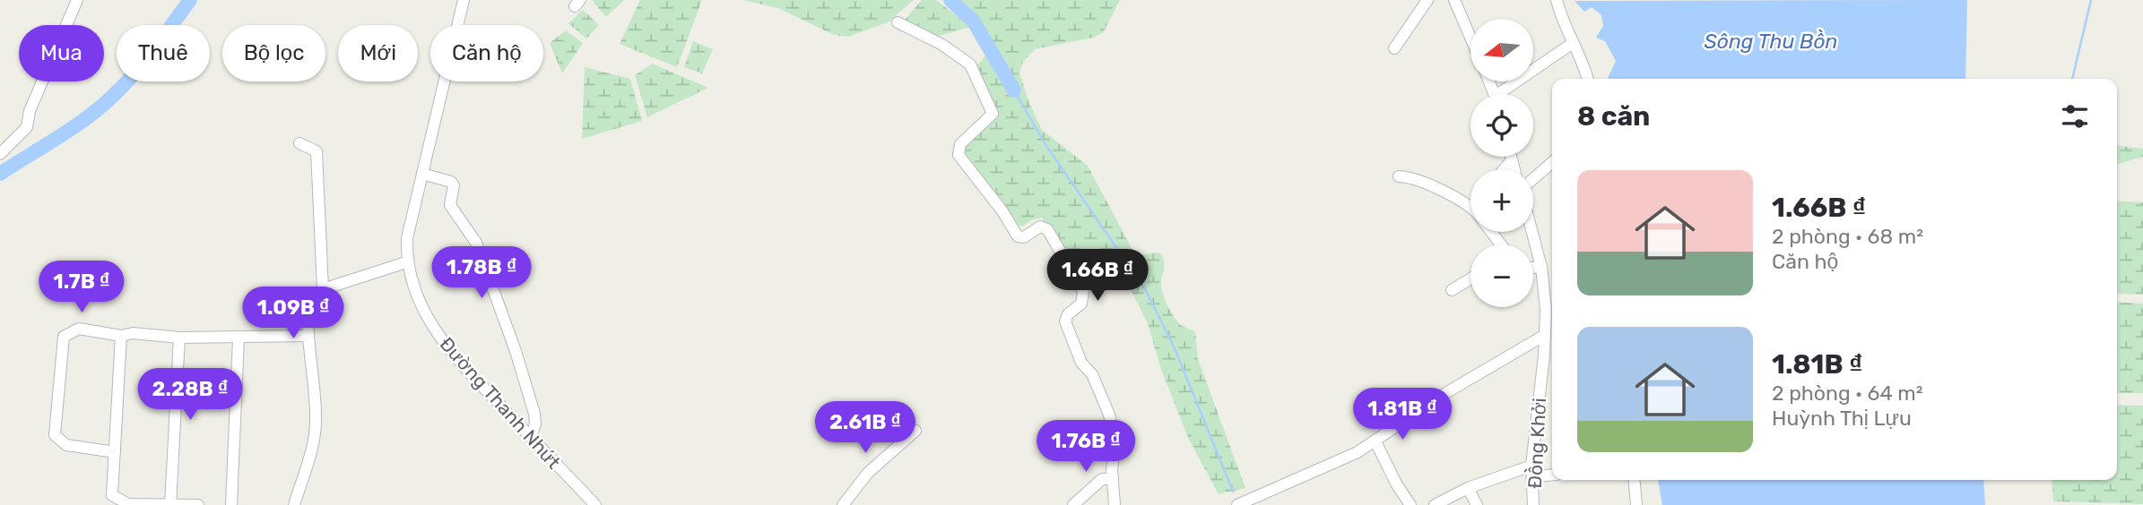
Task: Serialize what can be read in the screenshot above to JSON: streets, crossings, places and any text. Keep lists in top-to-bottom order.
{
  "streets": {
    "street": ["Đường Thanh Nhứt", "Đồng Khởi"]
  },
  "water": ["Sông Thu Bồn"],
  "north": "left",
  "page": {
    "map_buttons": ["+", "−"],
    "chip": [
      "Mua",
      "Thuê",
      "Bộ lọc",
      "Mới",
      "Căn hộ"
    ],
    "heading": "8 căn",
    "list": [
      {
        "name": "1.66B ₫",
        "note": "2 phòng · 68 m² · Căn hộ"
      },
      {
        "name": "1.81B ₫",
        "note": "2 phòng · 64 m² · Huỳnh Thị Lựu"
      }
    ],
    "price": [
      "1.78B ₫",
      "1.66B ₫",
      "1.7B ₫",
      "1.09B ₫",
      "2.28B ₫",
      "1.81B ₫",
      "2.61B ₫",
      "1.76B ₫"
    ]
  }
}
